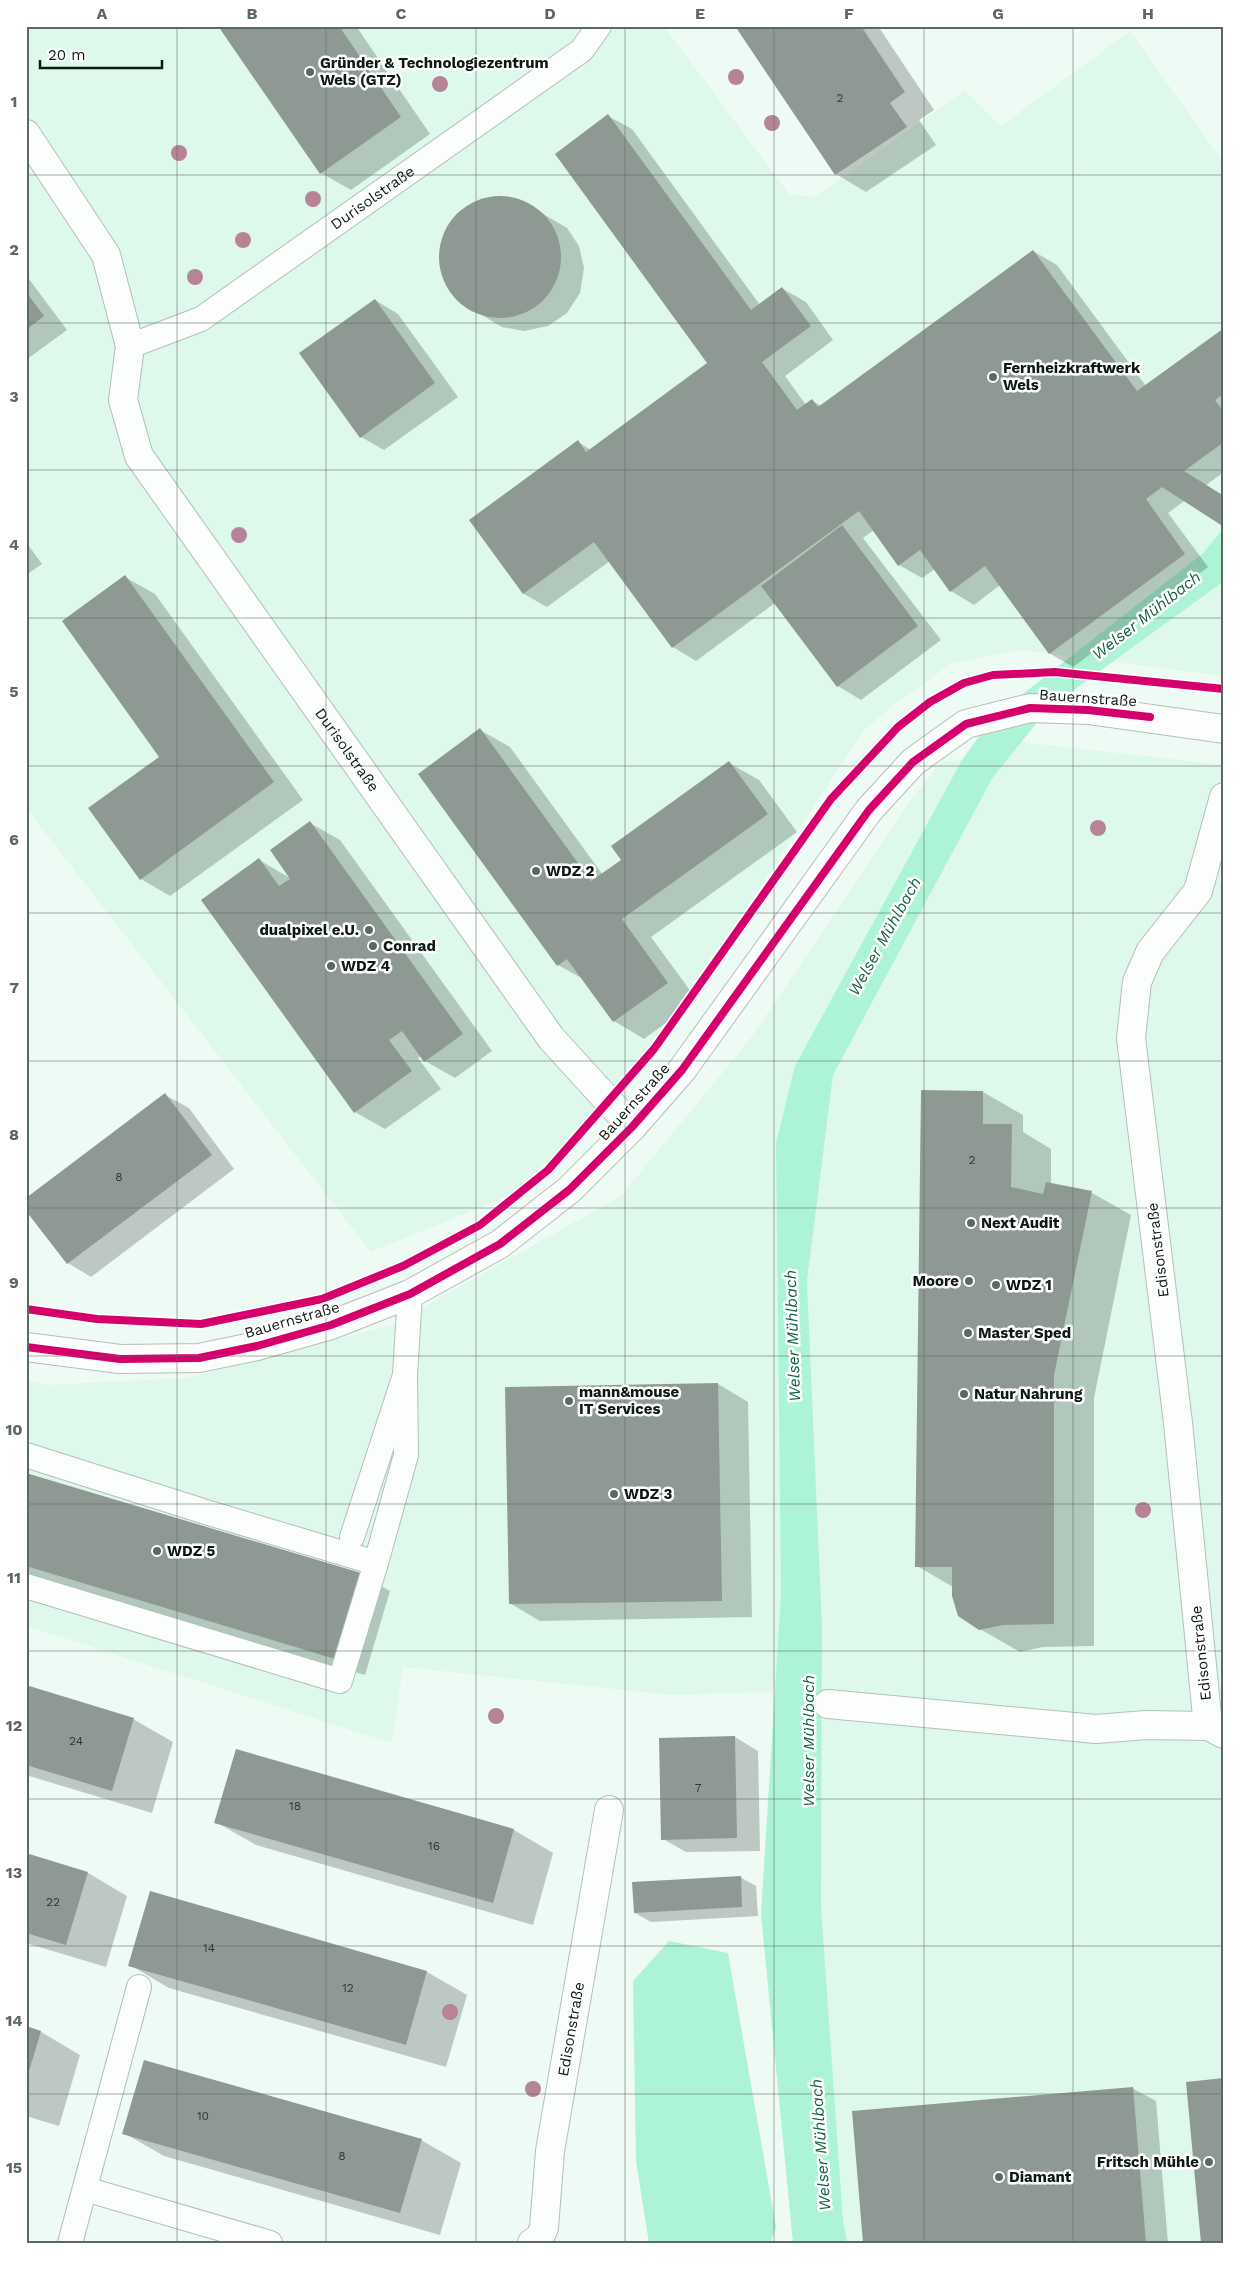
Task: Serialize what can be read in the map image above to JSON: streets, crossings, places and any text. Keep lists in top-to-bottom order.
{
  "streets": {
    "street": ["Durisolstraße", "Bauernstraße", "Edisonstraße"]
  },
  "crossings": [
    ["Durisolstraße", "Bauernstraße"]
  ],
  "water": ["Welser Mühlbach"],
  "places": [
    "Gründer & Technologiezentrum Wels (GTZ)",
    "Fernheizkraftwerk Wels",
    "WDZ 2",
    "dualpixel e.U.",
    "Conrad",
    "WDZ 4",
    "Next Audit",
    "Moore",
    "WDZ 1",
    "Master Sped",
    "Natur Nahrung",
    "mann&mouse IT Services",
    "WDZ 3",
    "WDZ 5",
    "Fritsch Mühle",
    "Diamant"
  ],
  "house_numbers": [
    "2",
    "2",
    "8",
    "24",
    "7",
    "18",
    "16",
    "22",
    "14",
    "12",
    "10",
    "8"
  ],
  "scale_bar": "20 m",
  "grid": {
    "columns": [
      "A",
      "B",
      "C",
      "D",
      "E",
      "F",
      "G",
      "H"
    ],
    "rows": [
      "1",
      "2",
      "3",
      "4",
      "5",
      "6",
      "7",
      "8",
      "9",
      "10",
      "11",
      "12",
      "13",
      "14",
      "15"
    ]
  }
}
